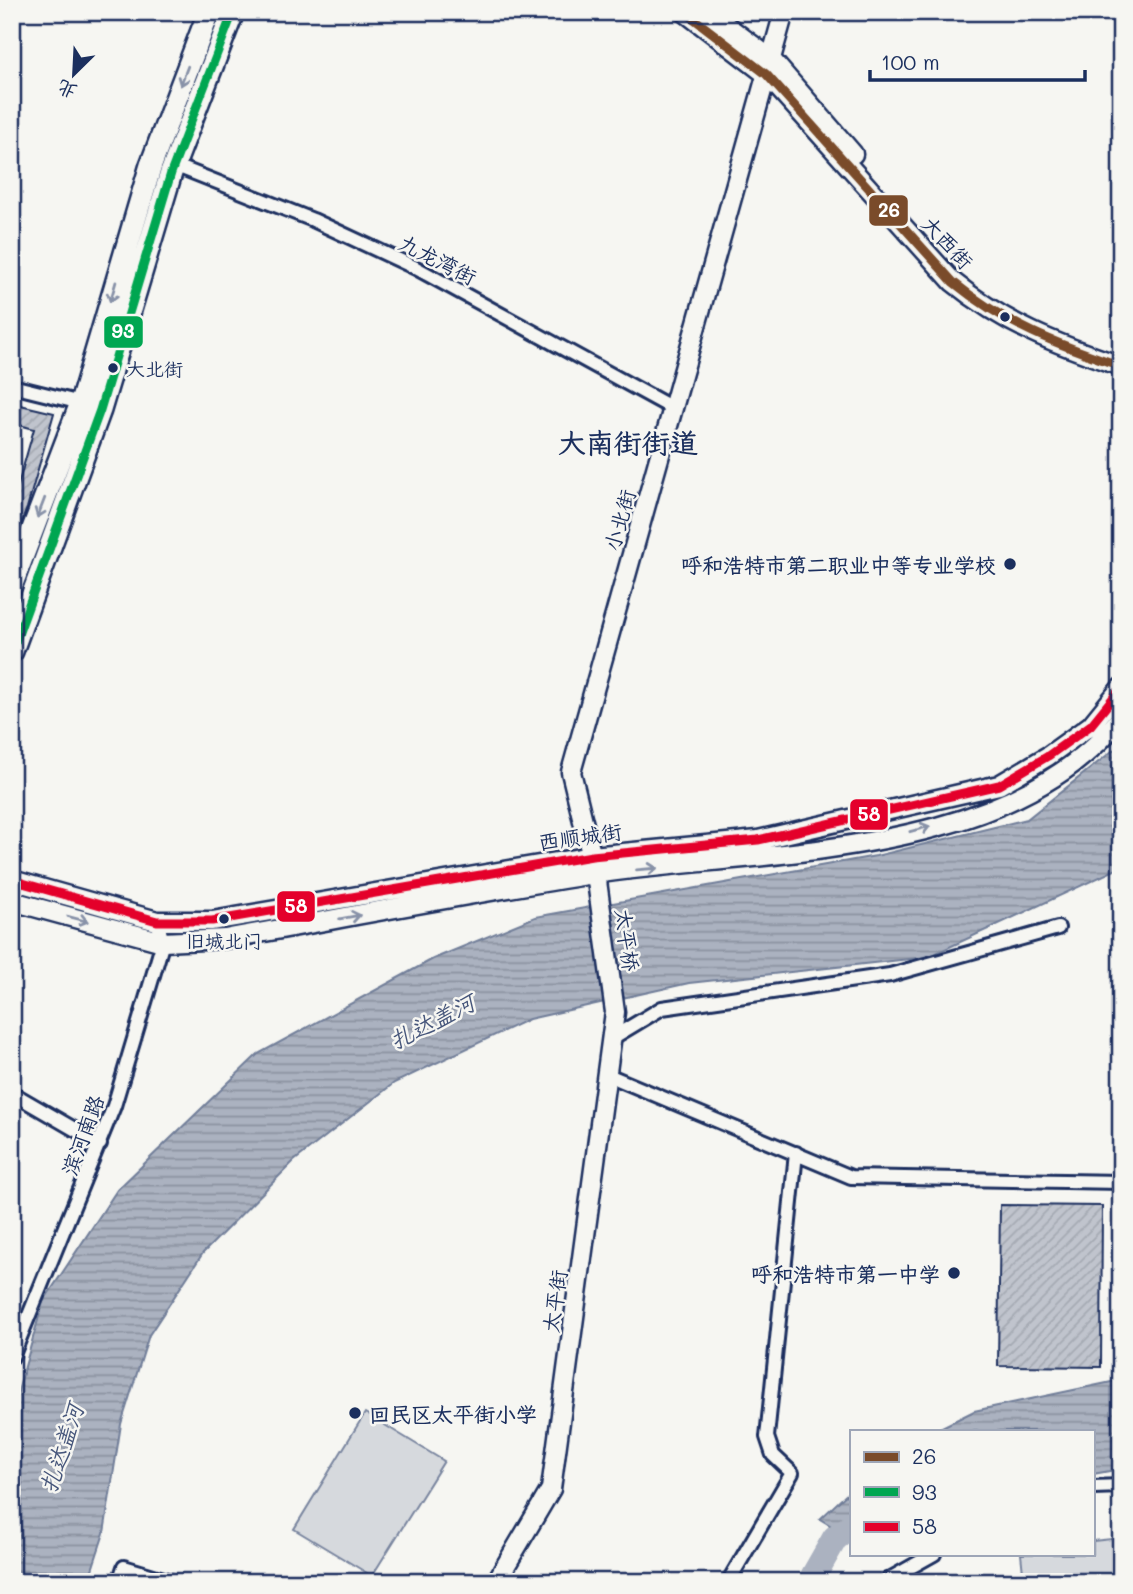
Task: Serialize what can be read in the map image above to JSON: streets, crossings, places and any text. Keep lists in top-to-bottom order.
{
  "streets": {
    "main road": [
      "大西街",
      "小北街",
      "西顺城街",
      "太平桥",
      "太平街"
    ],
    "street": ["九龙湾街", "滨河南路"]
  },
  "crossings": [
    ["大西街", "小北街"],
    ["九龙湾街", "小北街"],
    ["小北街", "西顺城街"],
    ["小北街", "太平桥"],
    ["西顺城街", "太平桥"],
    ["西顺城街", "滨河南路"],
    ["太平桥", "太平街"]
  ],
  "districts": ["大南街街道"],
  "water": ["扎达盖河"],
  "places": [
    "大北街",
    "呼和浩特市第二职业中等专业学校",
    "旧城北门",
    "呼和浩特市第一中学",
    "回民区太平街小学"
  ],
  "lines": ["transit line 26", "transit line 93", "transit line 58"],
  "legend": ["26", "93", "58"],
  "scale_bar": "100 m",
  "north": "bottom left"
}
